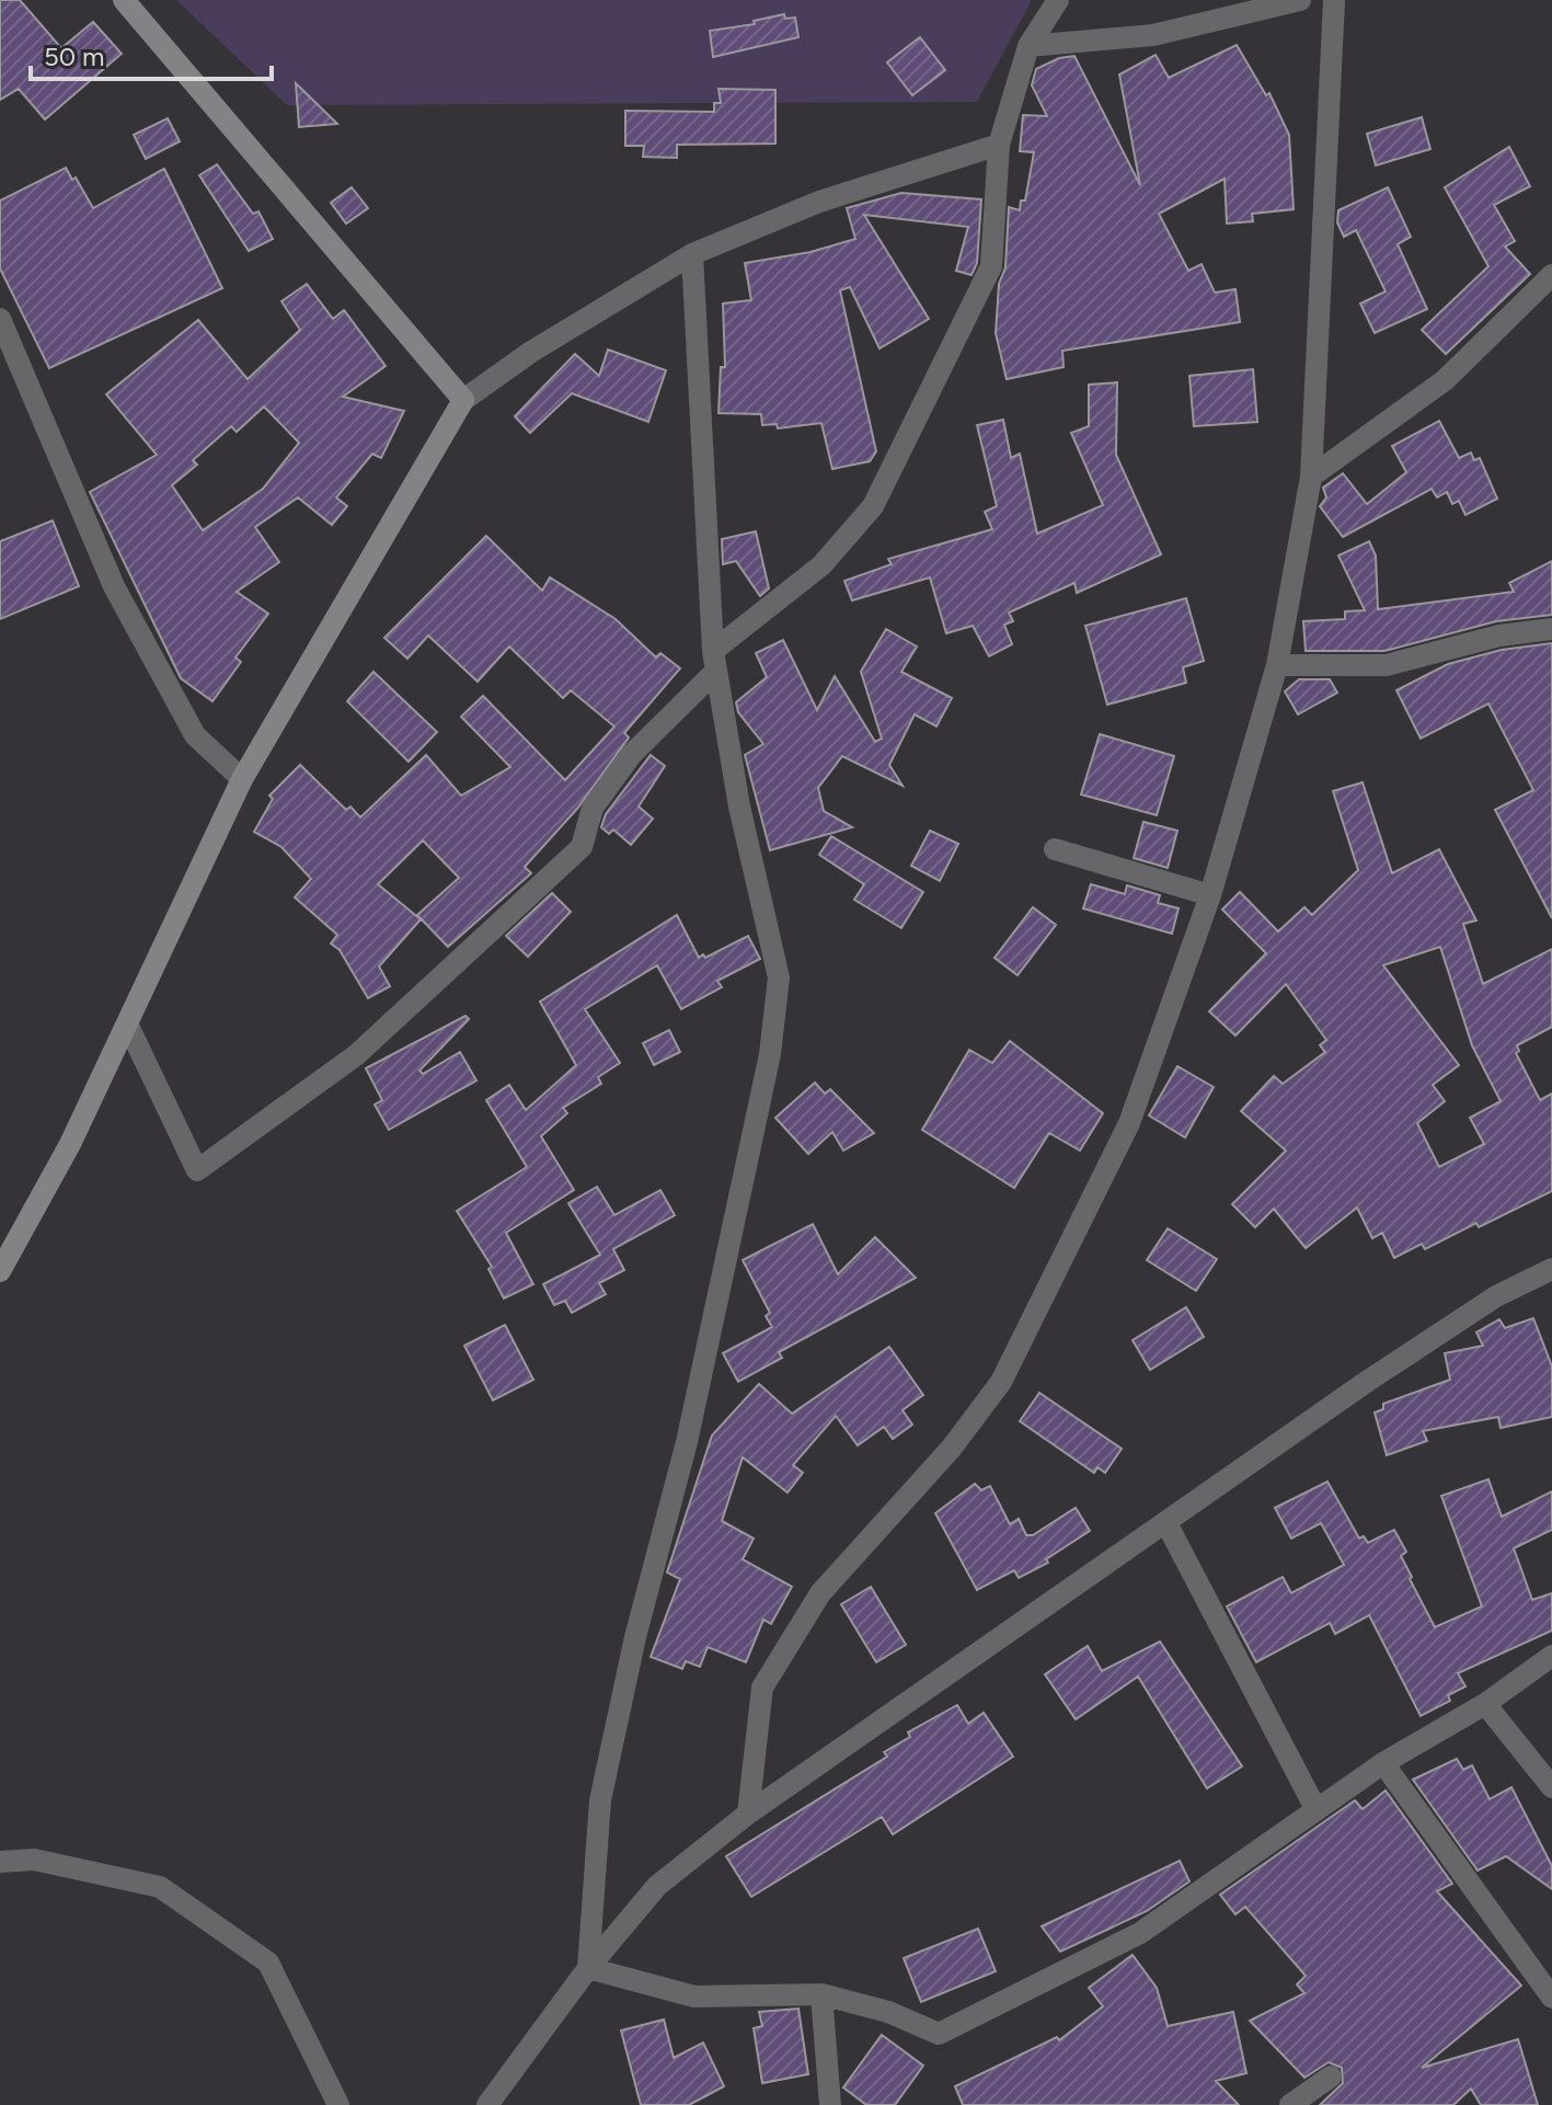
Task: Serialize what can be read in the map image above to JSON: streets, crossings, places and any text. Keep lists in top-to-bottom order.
{
  "scale_bar": "50 m"
}
